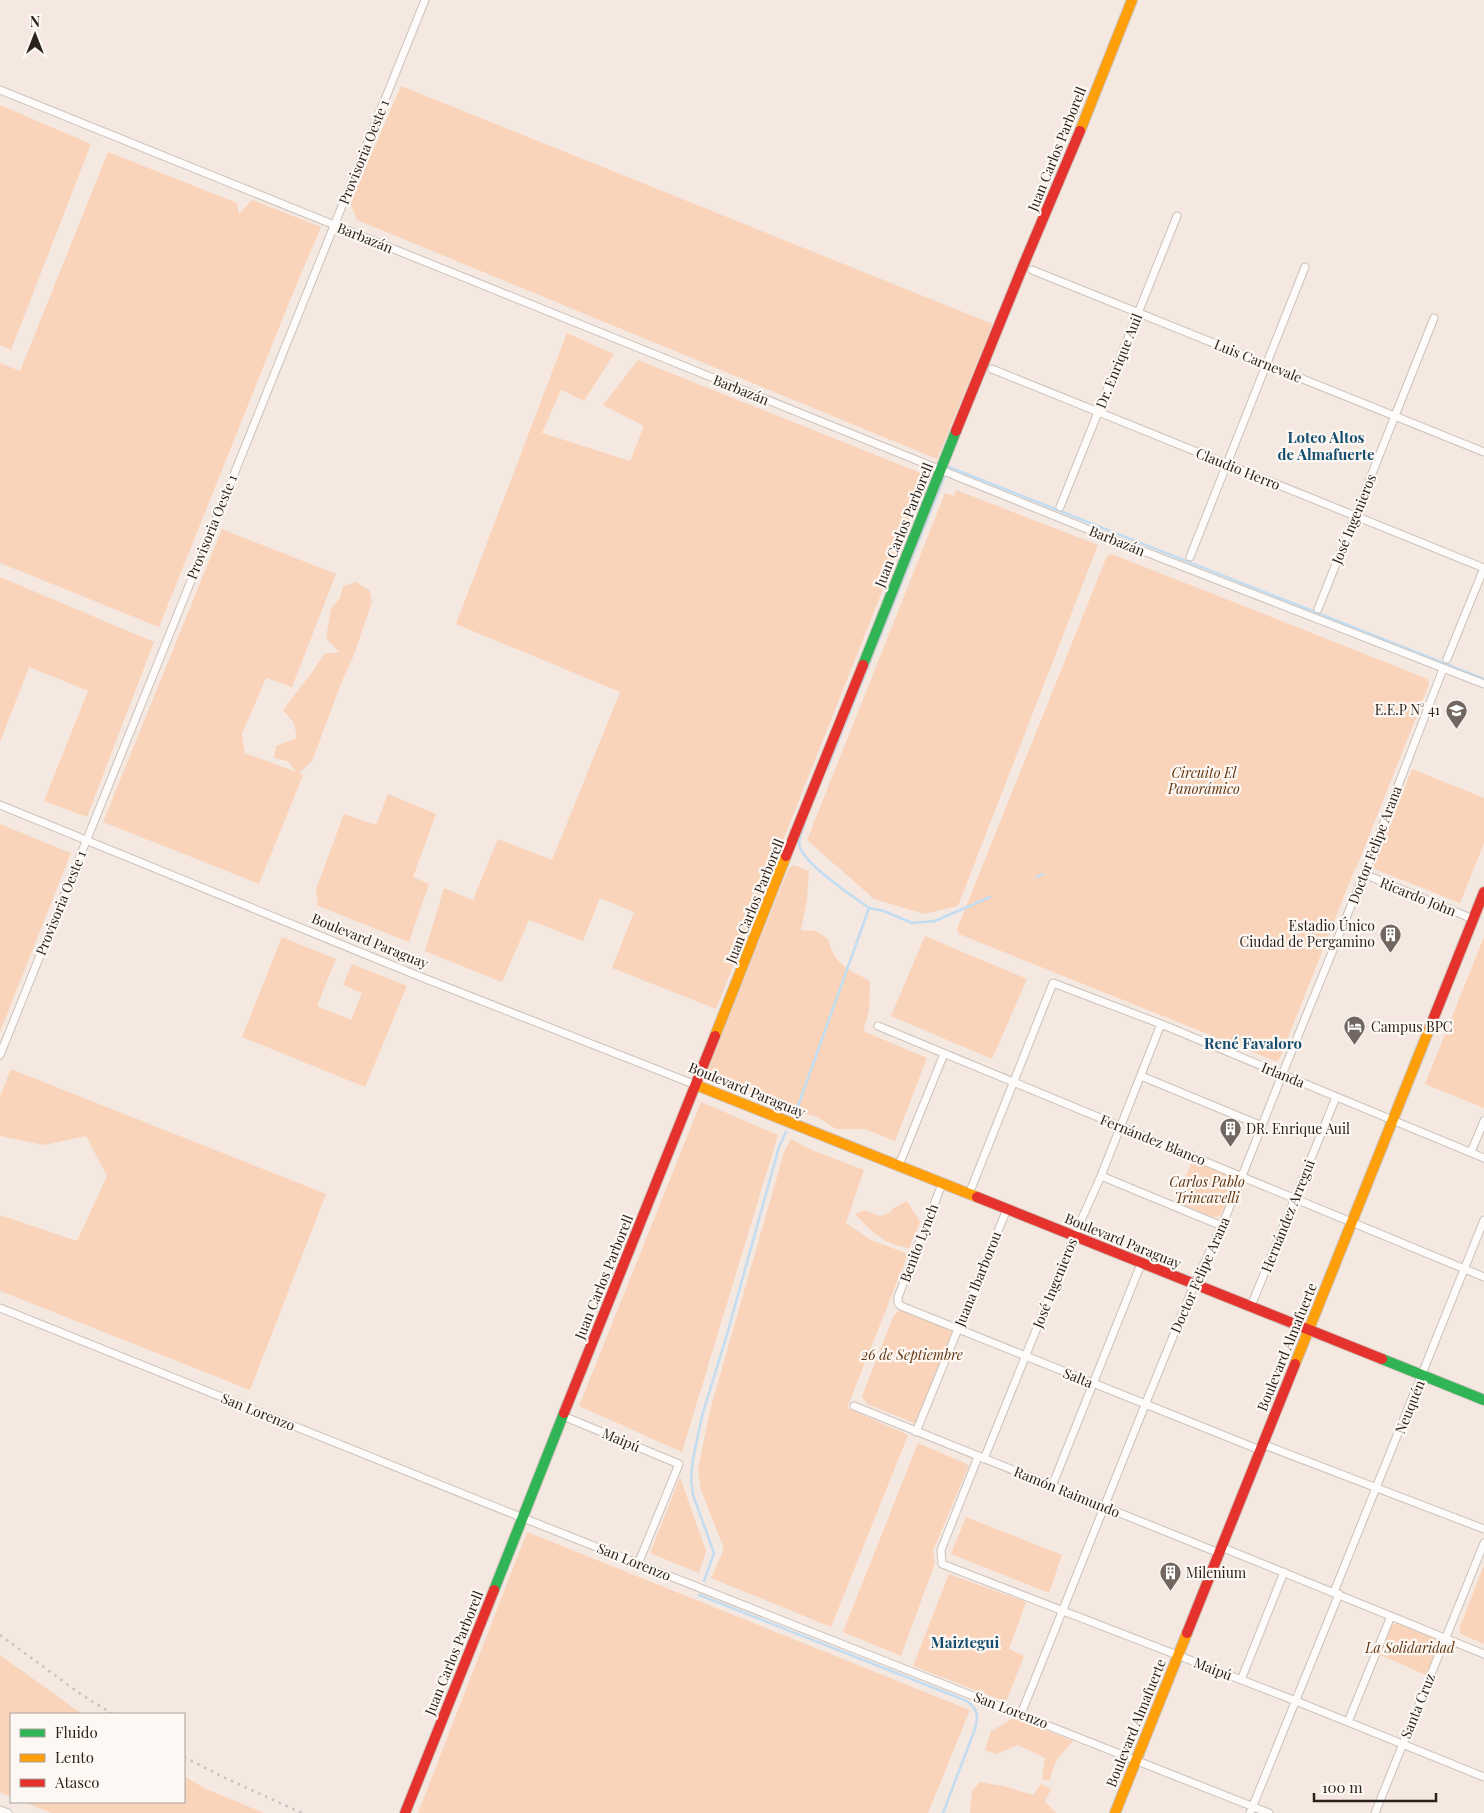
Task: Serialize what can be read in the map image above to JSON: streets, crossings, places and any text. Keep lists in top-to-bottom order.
{
  "streets": {
    "street": [
      "Juan Carlos Parborell",
      "Provisoria Oeste 1",
      "Barbazán",
      "Dr. Enrique Auil",
      "Luis Carnevale",
      "Claudio Herro",
      "José Ingenieros",
      "Doctor Felipe Arana",
      "Ricardo John",
      "Boulevard Paraguay",
      "Irlanda",
      "Fernández Blanco",
      "Hernández Arregui",
      "Benito Lynch",
      "Juana Ibarborou",
      "Boulevard Almafuerte",
      "Salta",
      "Neuquén",
      "San Lorenzo",
      "Maipú",
      "Ramón Raimundo",
      "Santa Cruz"
    ]
  },
  "crossings": [
    ["Juan Carlos Parborell", "Barbazán"],
    ["Juan Carlos Parborell", "Boulevard Paraguay"],
    ["Juan Carlos Parborell", "San Lorenzo"],
    ["Juan Carlos Parborell", "Maipú"],
    ["Provisoria Oeste 1", "Barbazán"],
    ["Provisoria Oeste 1", "Boulevard Paraguay"],
    ["Barbazán", "Doctor Felipe Arana"],
    ["Dr. Enrique Auil", "Luis Carnevale"],
    ["Dr. Enrique Auil", "Claudio Herro"],
    ["Luis Carnevale", "José Ingenieros"],
    ["Claudio Herro", "José Ingenieros"],
    ["José Ingenieros", "Boulevard Paraguay"],
    ["José Ingenieros", "Irlanda"],
    ["José Ingenieros", "Fernández Blanco"],
    ["José Ingenieros", "Salta"],
    ["José Ingenieros", "Maipú"],
    ["José Ingenieros", "Ramón Raimundo"],
    ["Doctor Felipe Arana", "Ricardo John"],
    ["Doctor Felipe Arana", "Boulevard Paraguay"],
    ["Doctor Felipe Arana", "Irlanda"],
    ["Doctor Felipe Arana", "Fernández Blanco"],
    ["Doctor Felipe Arana", "Salta"],
    ["Doctor Felipe Arana", "San Lorenzo"],
    ["Doctor Felipe Arana", "Maipú"],
    ["Doctor Felipe Arana", "Ramón Raimundo"],
    ["Ricardo John", "Boulevard Almafuerte"],
    ["Boulevard Paraguay", "Hernández Arregui"],
    ["Boulevard Paraguay", "Benito Lynch"],
    ["Boulevard Paraguay", "Juana Ibarborou"],
    ["Boulevard Paraguay", "Boulevard Almafuerte"],
    ["Boulevard Paraguay", "Neuquén"],
    ["Irlanda", "Fernández Blanco"],
    ["Irlanda", "Hernández Arregui"],
    ["Irlanda", "Boulevard Almafuerte"],
    ["Fernández Blanco", "Hernández Arregui"],
    ["Fernández Blanco", "Boulevard Almafuerte"],
    ["Fernández Blanco", "Neuquén"],
    ["Benito Lynch", "Salta"],
    ["Juana Ibarborou", "Salta"],
    ["Juana Ibarborou", "Ramón Raimundo"],
    ["Boulevard Almafuerte", "Salta"],
    ["Boulevard Almafuerte", "San Lorenzo"],
    ["Boulevard Almafuerte", "Maipú"],
    ["Boulevard Almafuerte", "Ramón Raimundo"],
    ["Salta", "Neuquén"],
    ["Neuquén", "San Lorenzo"],
    ["Neuquén", "Maipú"],
    ["Neuquén", "Ramón Raimundo"],
    ["San Lorenzo", "Maipú"],
    ["Maipú", "Santa Cruz"],
    ["Ramón Raimundo", "Santa Cruz"]
  ],
  "districts": ["Loteo Altos de Almafuerte", "René Favaloro", "Maiztegui"],
  "parks": [
    "Circuito El Panorámico",
    "Carlos Pablo Trincavelli",
    "26 de Septiembre",
    "La Solidaridad"
  ],
  "places": {
    "school or university": ["E.E.P N° 41"],
    "building": ["Estadio Único Ciudad de Pergamino", "DR. Enrique Auil", "Milenium"],
    "hotel": ["Campus BPC"]
  },
  "legend": ["Fluido", "Lento", "Atasco"],
  "scale_bar": "100 m",
  "north": "top"
}
